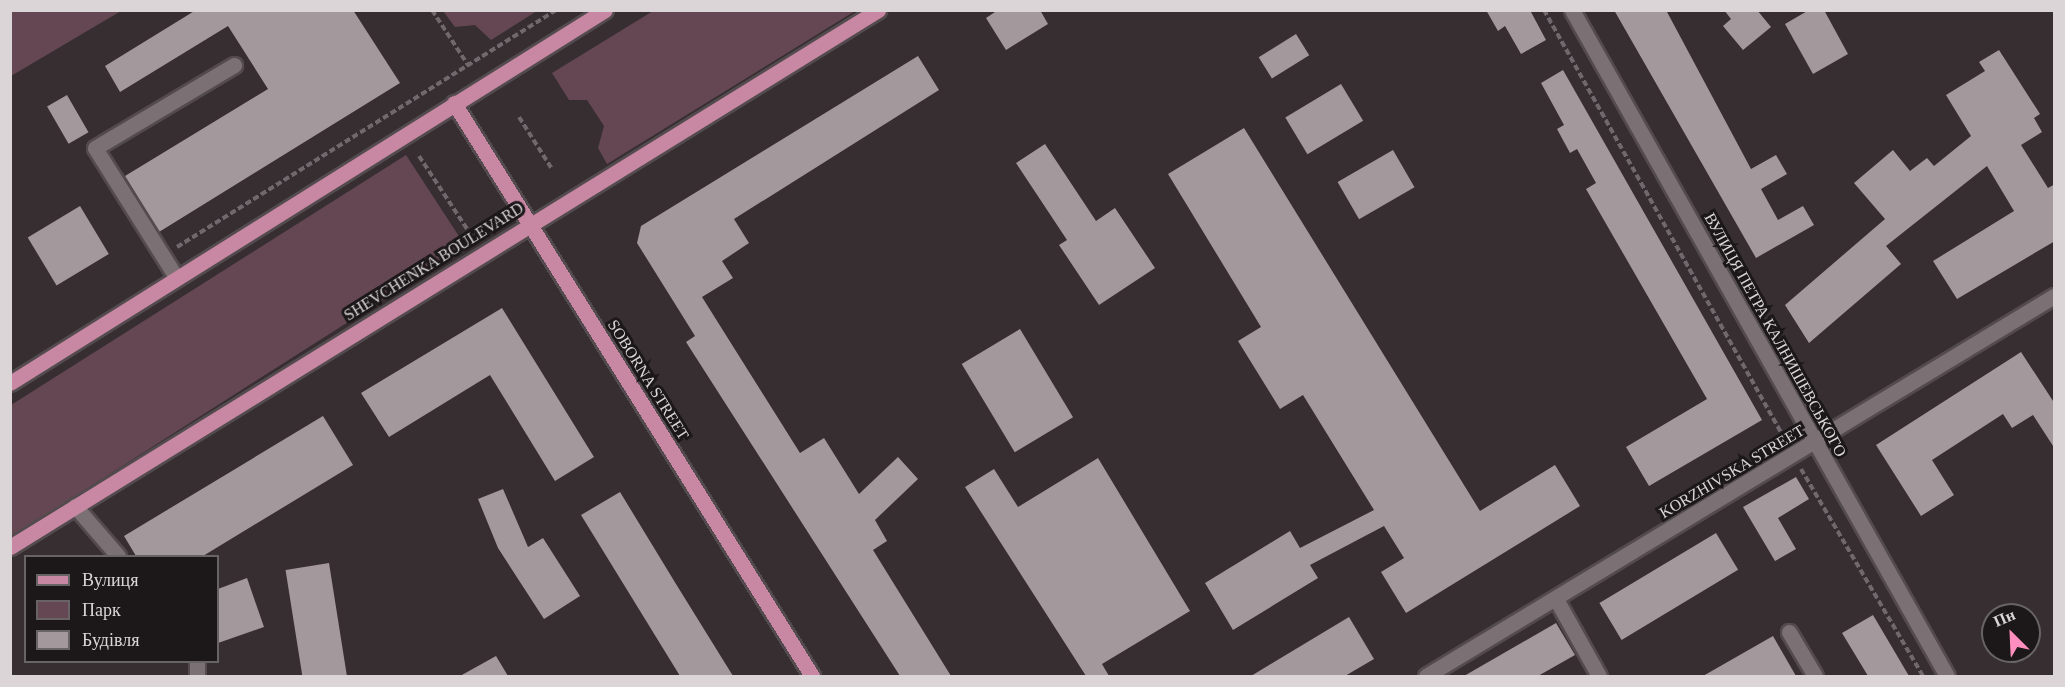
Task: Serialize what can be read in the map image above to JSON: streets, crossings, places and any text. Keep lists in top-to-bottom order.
{
  "streets": {
    "main road": ["SHEVCHENKA BOULEVARD", "SOBORNA STREET"],
    "street": ["ВУЛИЦЯ ПЕТРА КАЛНИШЕВСЬКОГО", "KORZHIVSKA STREET"]
  },
  "crossings": [
    ["SHEVCHENKA BOULEVARD", "SOBORNA STREET"],
    ["ВУЛИЦЯ ПЕТРА КАЛНИШЕВСЬКОГО", "KORZHIVSKA STREET"]
  ],
  "legend": ["Вулиця", "Парк", "Будівля"],
  "north": "top left"
}
